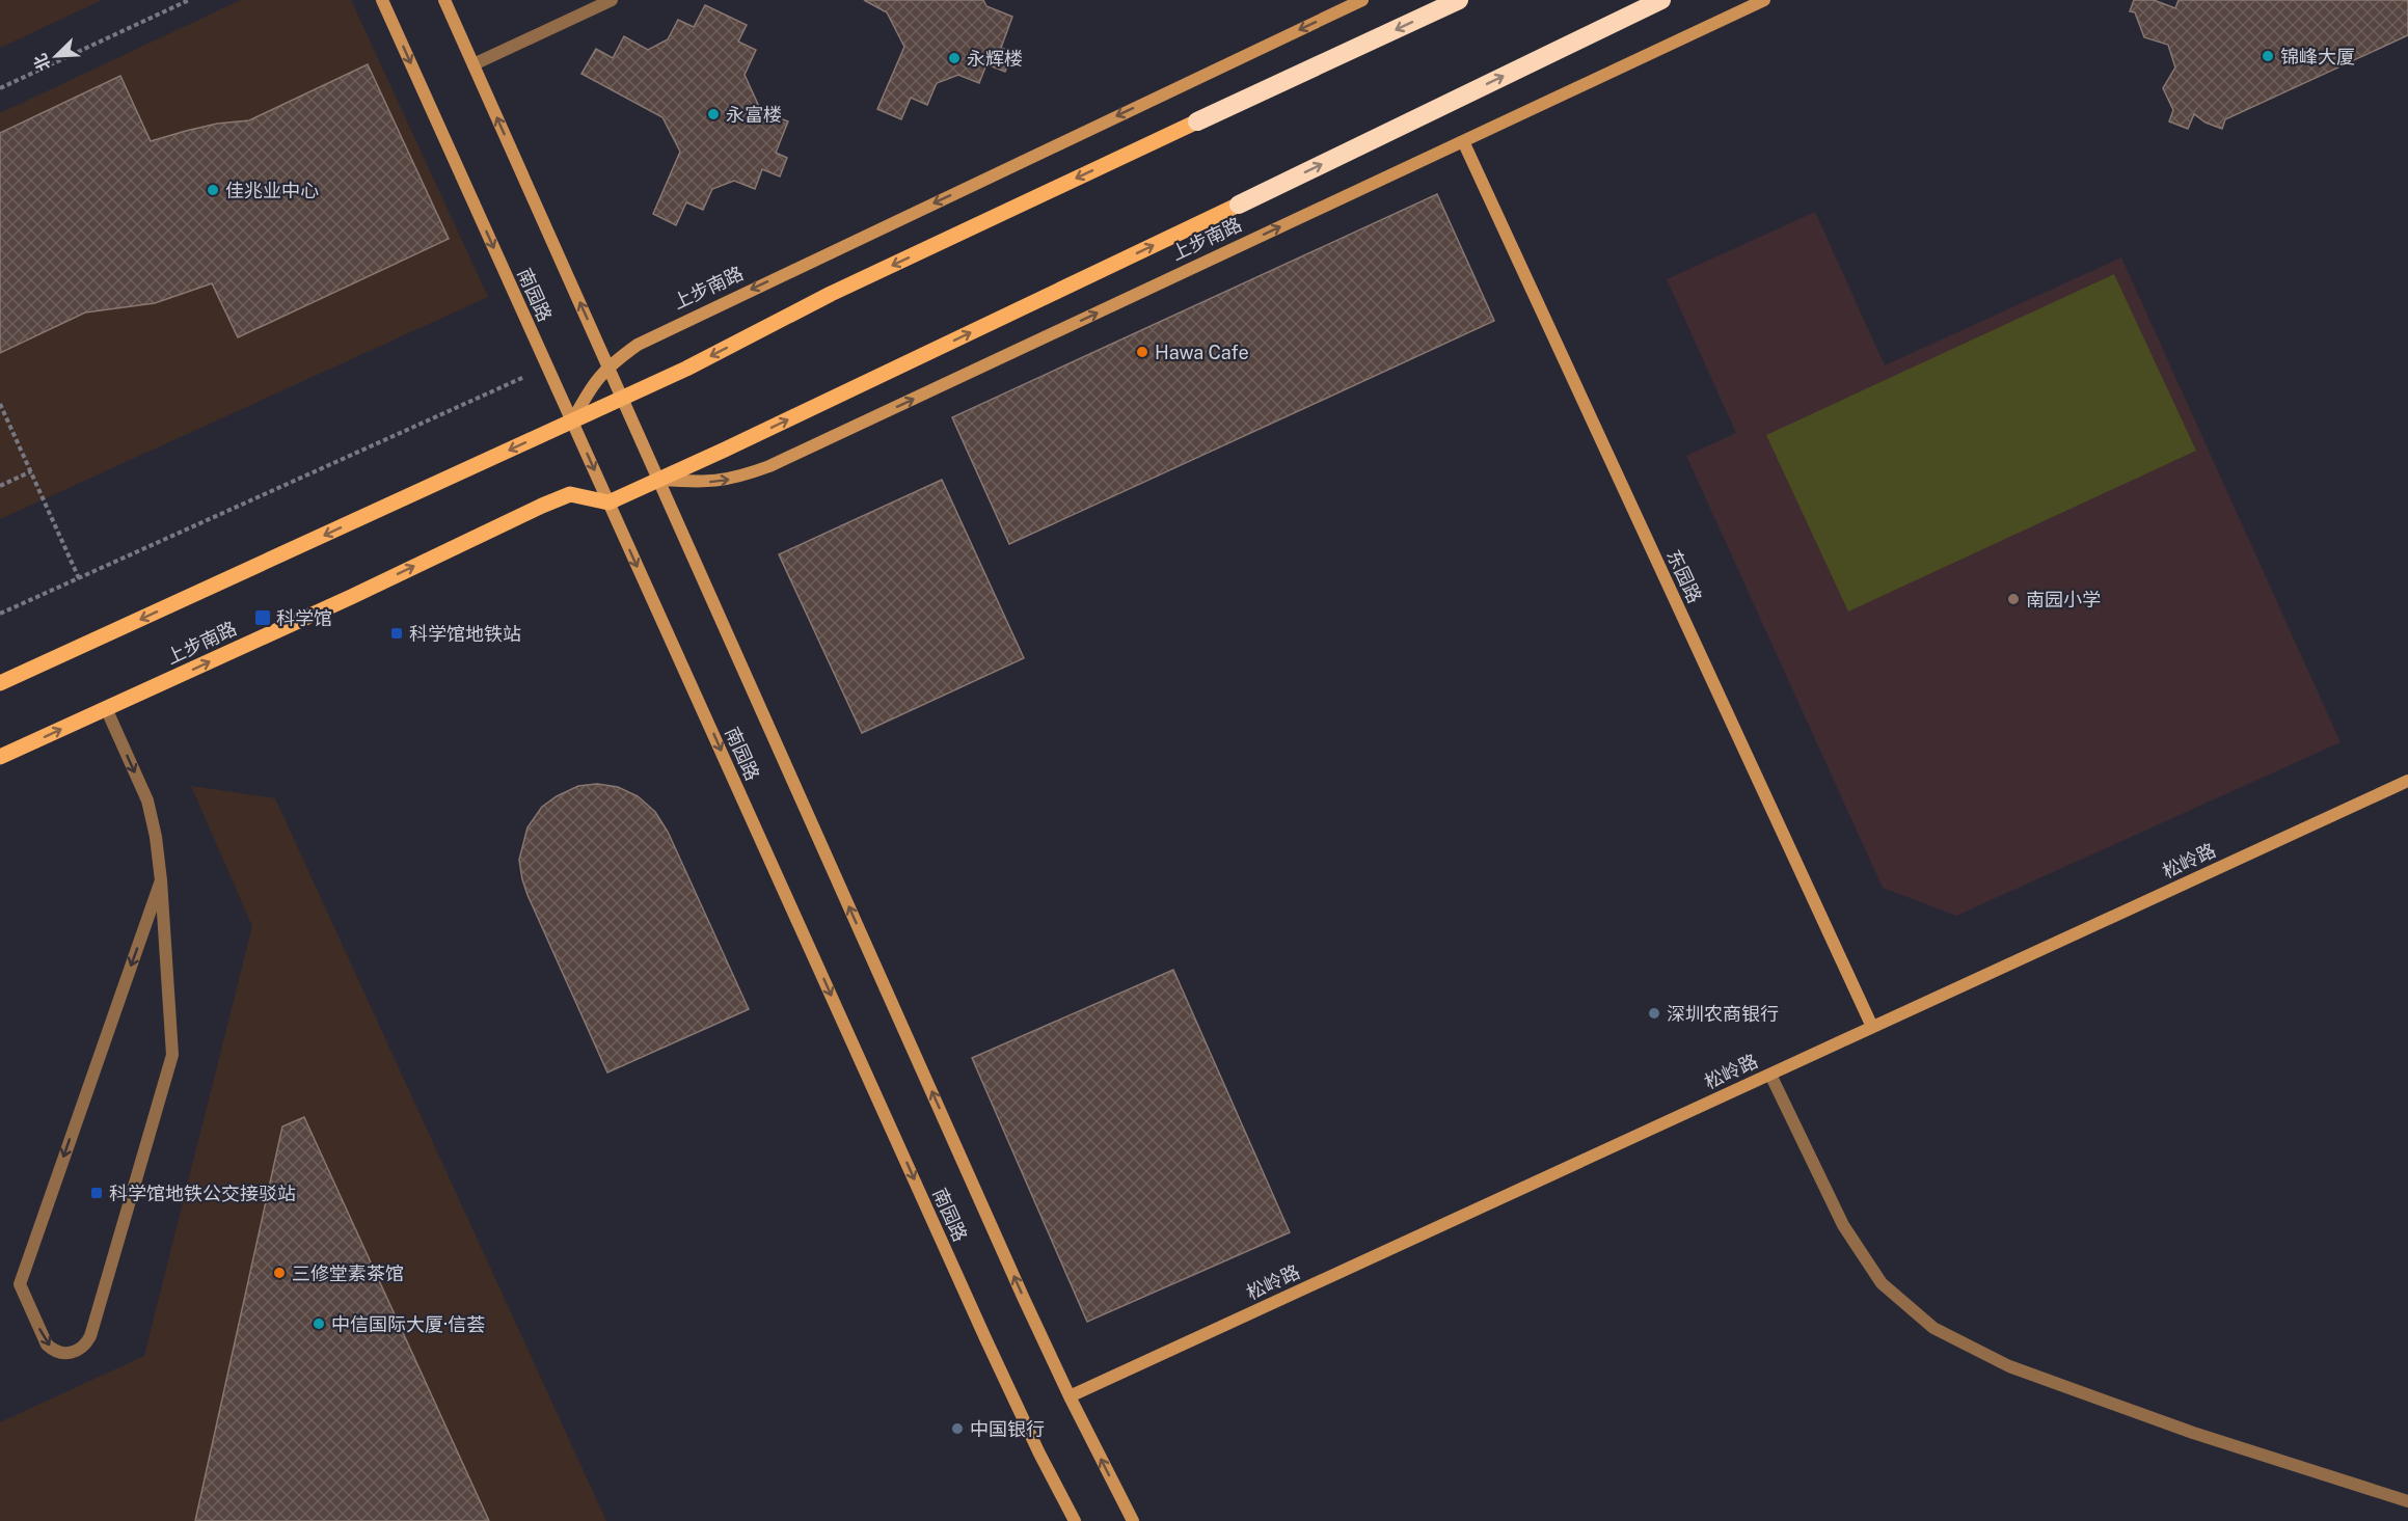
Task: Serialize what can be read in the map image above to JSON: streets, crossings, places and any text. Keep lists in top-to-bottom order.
{
  "streets": {
    "main road": [
      "上步南路",
      "南园路",
      "东园路",
      "松岭路"
    ]
  },
  "crossings": [
    ["上步南路", "南园路"],
    ["上步南路", "东园路"],
    ["南园路", "松岭路"],
    ["东园路", "松岭路"]
  ],
  "places": {
    "other": [
      "锦峰大厦",
      "永辉楼",
      "永富楼",
      "佳兆业中心",
      "Hawa Cafe",
      "南园小学",
      "深圳农商银行",
      "三修堂素茶馆",
      "中信国际大厦·信荟",
      "中国银行"
    ],
    "transit": ["科学馆", "科学馆地铁站", "科学馆地铁公交接驳站"]
  },
  "north": "bottom left"
}
